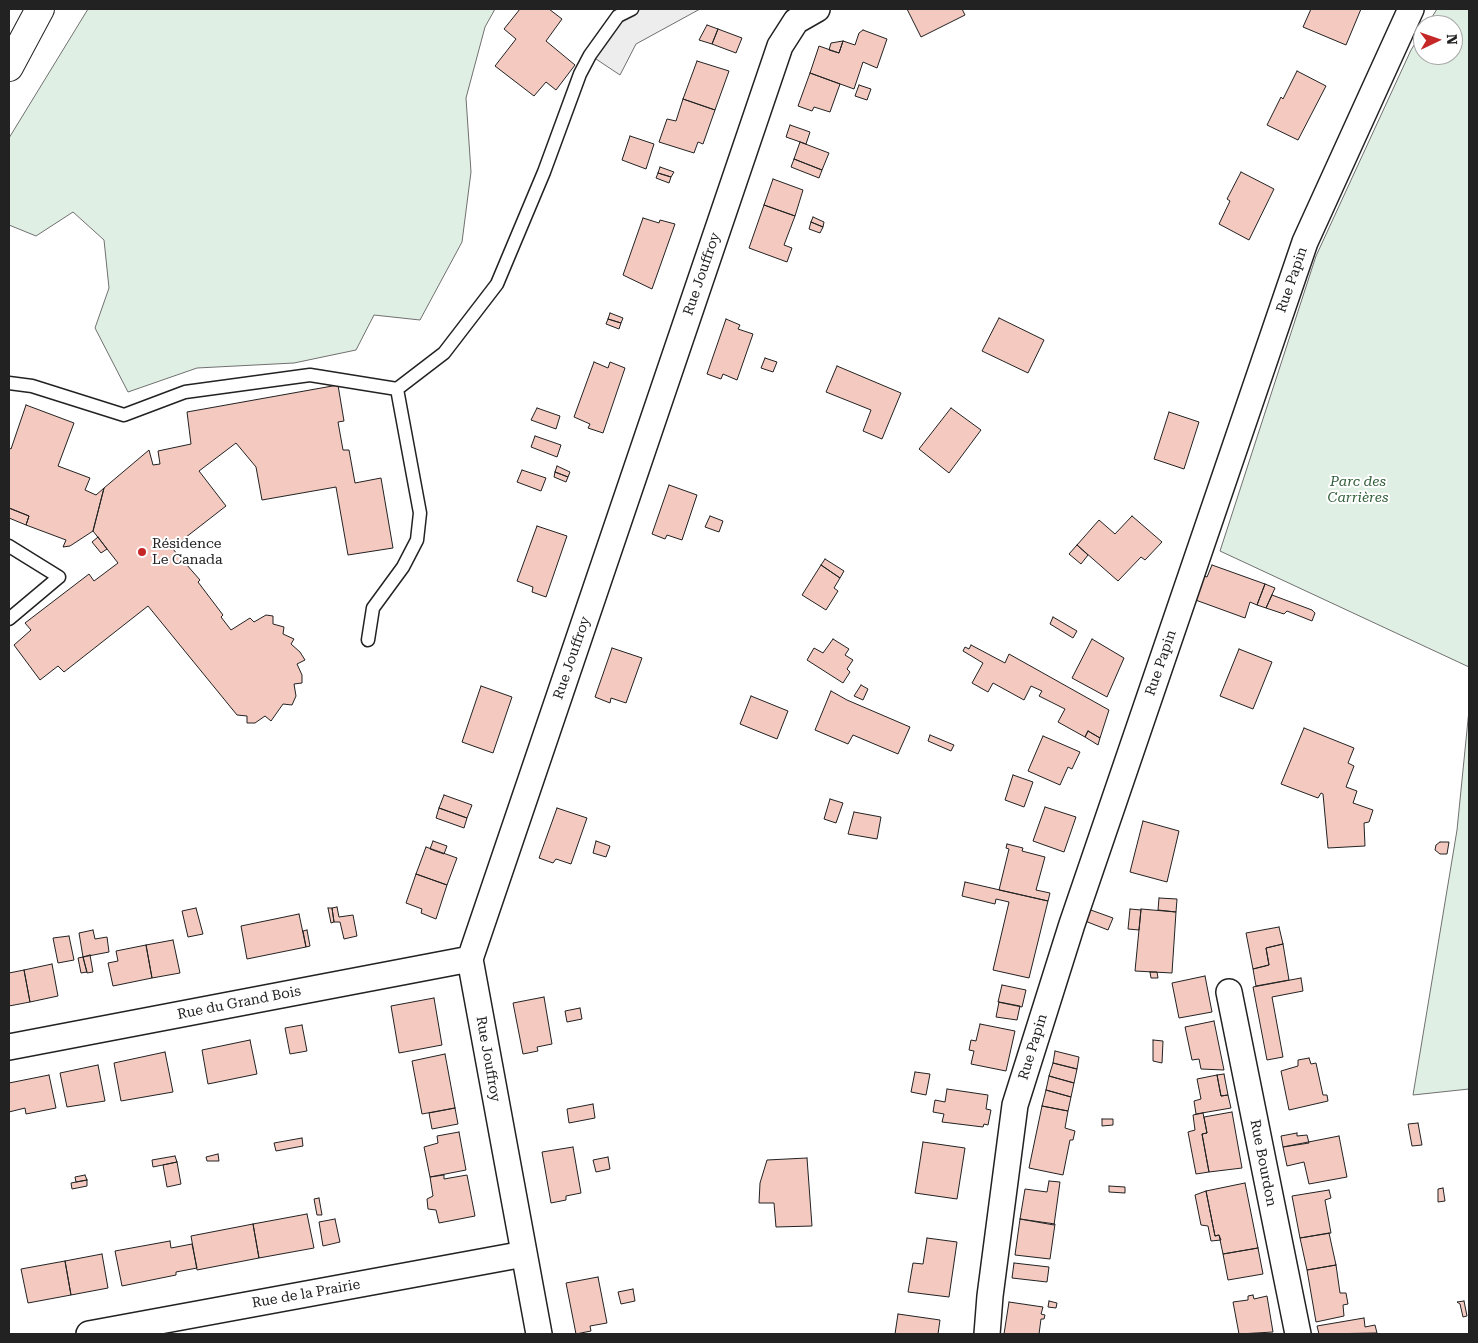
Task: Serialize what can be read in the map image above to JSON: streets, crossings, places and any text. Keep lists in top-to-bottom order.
{
  "streets": {
    "street": [
      "Rue Jouffroy",
      "Rue Papin",
      "Rue du Grand Bois",
      "Rue Bourdon",
      "Rue de la Prairie"
    ]
  },
  "crossings": [
    ["Rue Jouffroy", "Rue du Grand Bois"],
    ["Rue Jouffroy", "Rue de la Prairie"]
  ],
  "parks": ["Parc des Carrières"],
  "places": ["Résidence Le Canada"],
  "north": "right"
}
